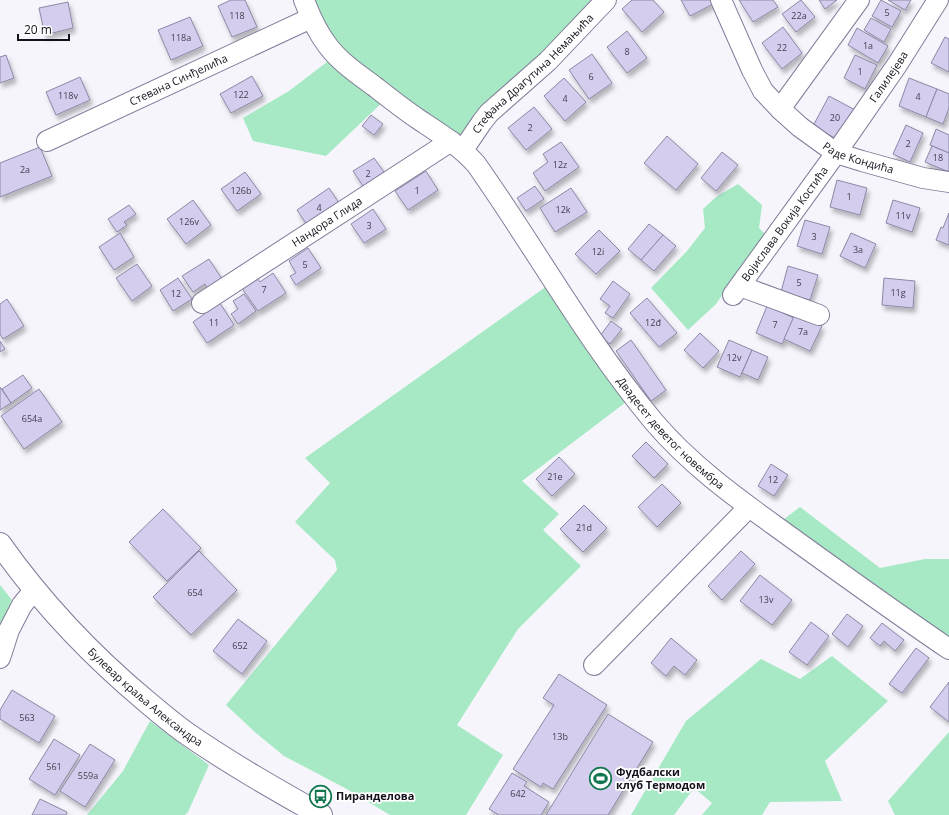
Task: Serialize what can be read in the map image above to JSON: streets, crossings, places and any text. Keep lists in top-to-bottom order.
{
  "streets": {
    "main road": ["Булевар краља Александра"],
    "street": [
      "Стефана Драгутина Немањића",
      "Галилејева",
      "Стевана Синђелића",
      "Раде Кондића",
      "Нандора Глида",
      "Војислава Вокија Костића",
      "Двадесет деветог новембра"
    ]
  },
  "crossings": [
    ["Стефана Драгутина Немањића", "Нандора Глида"],
    ["Стефана Драгутина Немањића", "Двадесет деветог новембра"],
    ["Галилејева", "Раде Кондића"],
    ["Галилејева", "Војислава Вокија Костића"],
    ["Раде Кондића", "Војислава Вокија Костића"],
    ["Нандора Глида", "Двадесет деветог новембра"]
  ],
  "places": {
    "sports": ["Фудбалски клуб Термодом"],
    "bus stop": ["Пиранделова"]
  },
  "house_numbers": [
    "5",
    "118",
    "22a",
    "118a",
    "1a",
    "22",
    "8",
    "1",
    "6",
    "122",
    "118v",
    "4",
    "4",
    "20",
    "2",
    "2",
    "18",
    "12z",
    "2a",
    "2",
    "126b",
    "1",
    "1",
    "4",
    "12k",
    "11v",
    "126v",
    "3",
    "3",
    "3a",
    "12i",
    "5",
    "5",
    "7",
    "11g",
    "12",
    "11",
    "12đ",
    "7",
    "7a",
    "12v",
    "654a",
    "21e",
    "12",
    "21d",
    "654",
    "13v",
    "652",
    "563",
    "13b",
    "561",
    "559a",
    "642"
  ],
  "scale_bar": "20 m"
}
